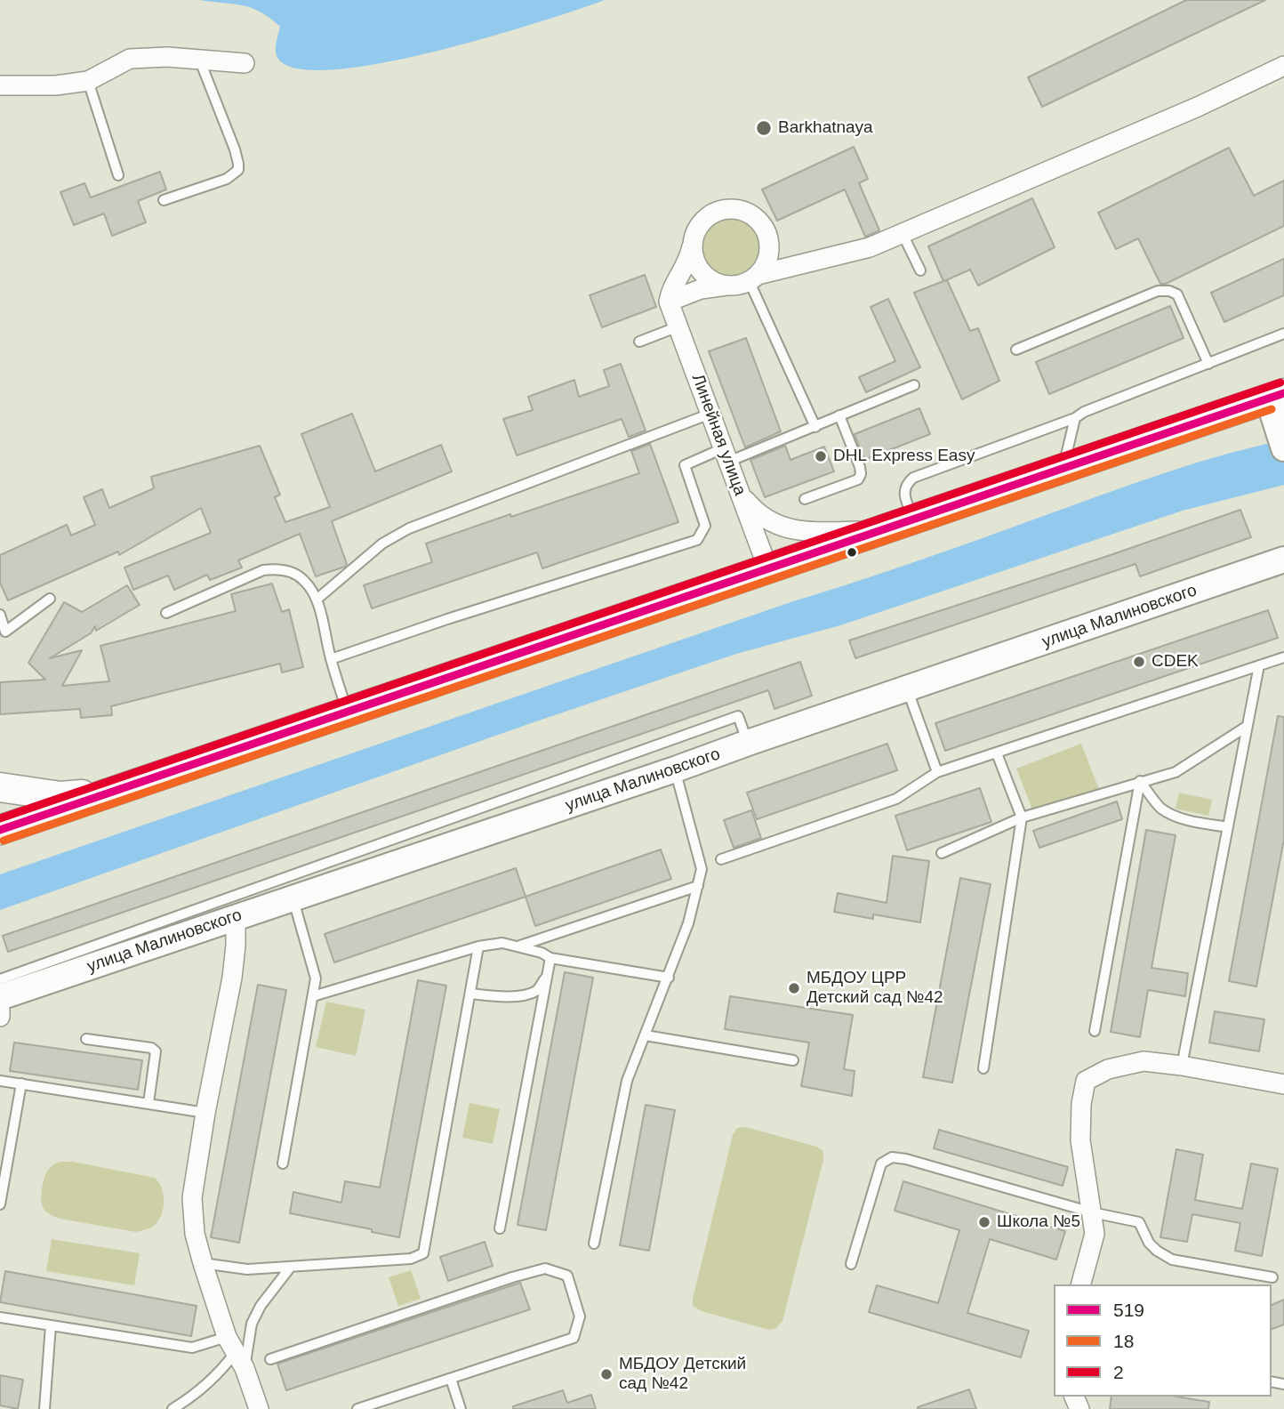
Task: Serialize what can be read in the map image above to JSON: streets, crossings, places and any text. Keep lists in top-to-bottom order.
{
  "streets": {
    "main road": ["улица Малиновского"],
    "street": ["Линейная улица"]
  },
  "places": [
    "Barkhatnaya",
    "DHL Express Easy",
    "CDEK",
    "МБДОУ ЦРР Детский сад №42",
    "Школа №5",
    "МБДОУ Детский сад №42"
  ],
  "lines": ["transit line 2", "transit line 519", "transit line 18"],
  "legend": ["519", "18", "2"]
}
